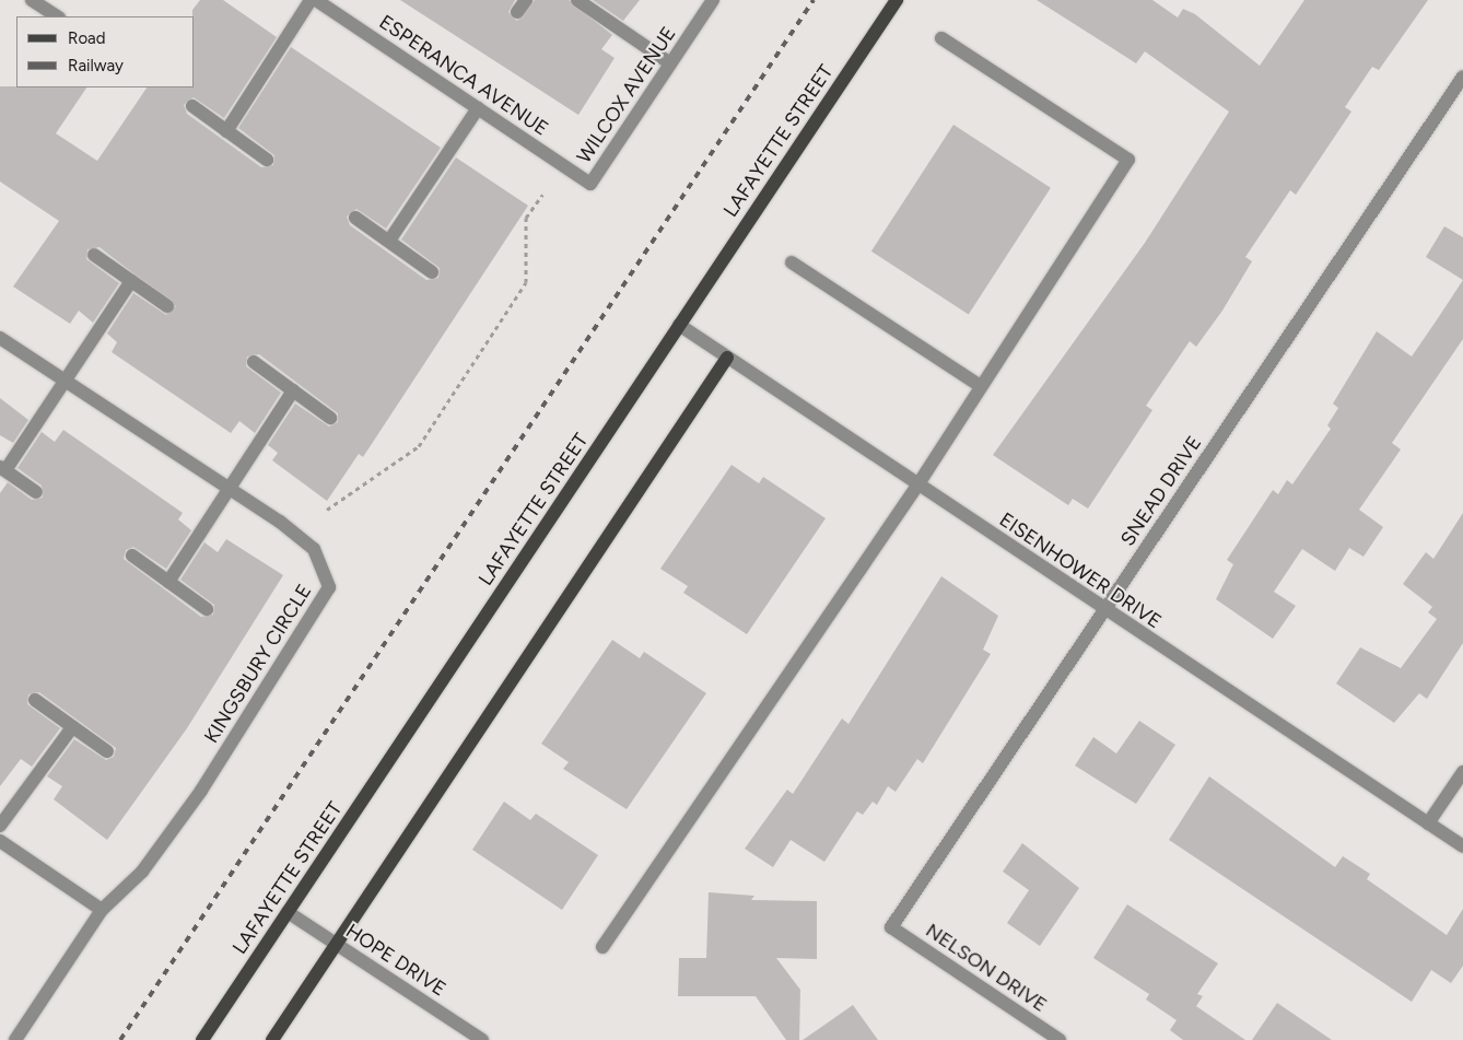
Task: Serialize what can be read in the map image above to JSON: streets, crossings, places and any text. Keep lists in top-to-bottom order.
{
  "streets": {
    "main road": ["LAFAYETTE STREET"],
    "street": [
      "ESPERANCA AVENUE",
      "WILCOX AVENUE",
      "SNEAD DRIVE",
      "EISENHOWER DRIVE",
      "KINGSBURY CIRCLE",
      "HOPE DRIVE",
      "NELSON DRIVE"
    ]
  },
  "crossings": [
    ["ESPERANCA AVENUE", "WILCOX AVENUE"],
    ["LAFAYETTE STREET", "EISENHOWER DRIVE"],
    ["LAFAYETTE STREET", "HOPE DRIVE"],
    ["SNEAD DRIVE", "EISENHOWER DRIVE"],
    ["SNEAD DRIVE", "NELSON DRIVE"]
  ],
  "legend": ["Road", "Railway"]
}
